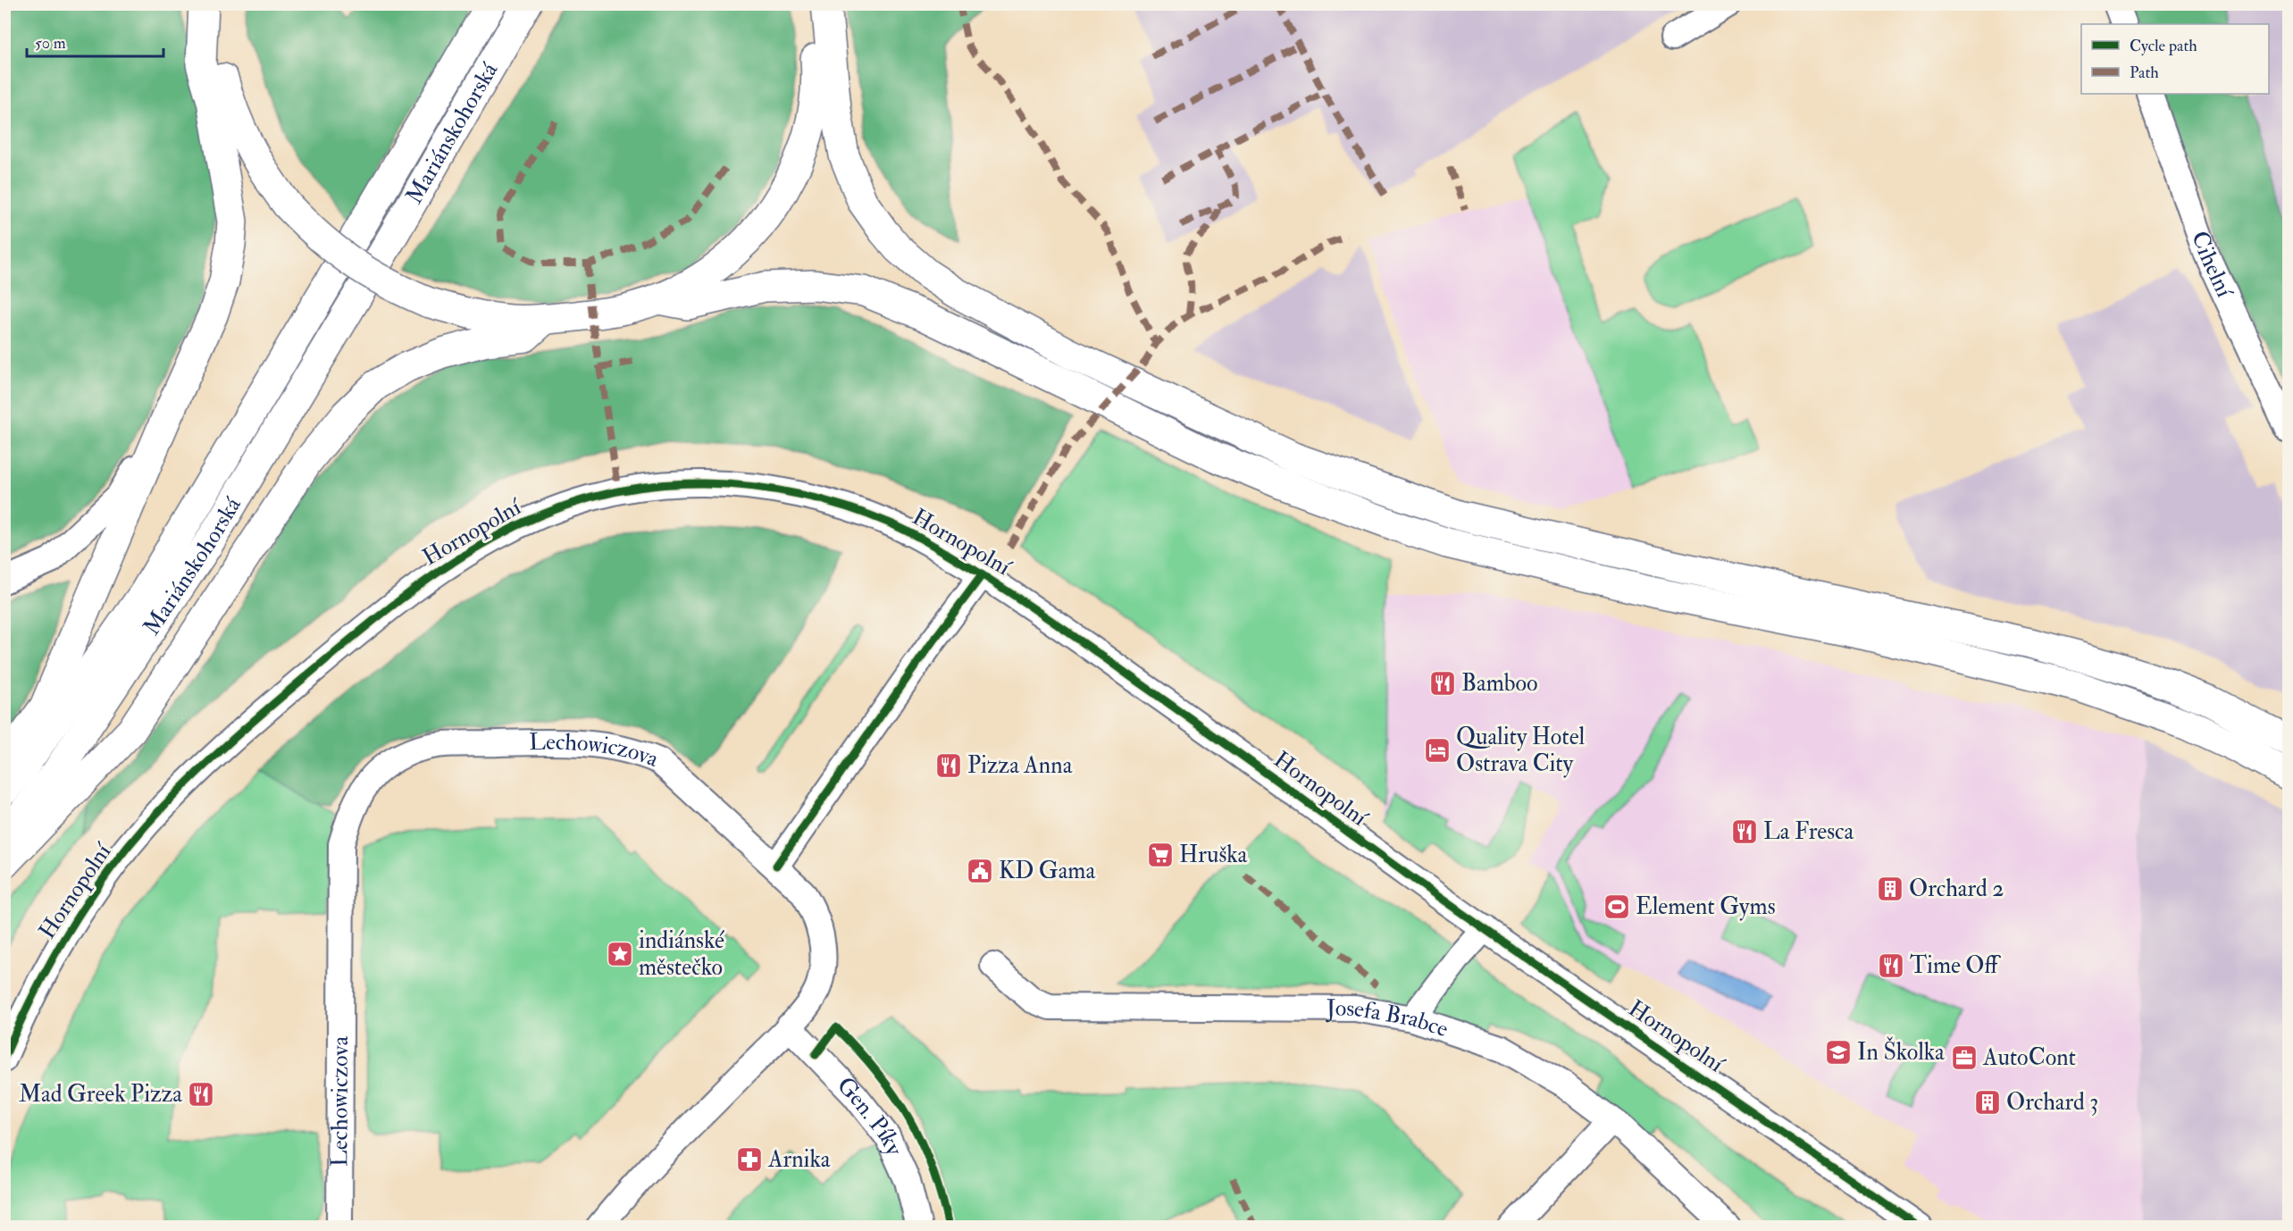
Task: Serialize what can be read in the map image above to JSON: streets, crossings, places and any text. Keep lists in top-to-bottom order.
{
  "streets": {
    "main road": ["Mariánskohorská"],
    "street": [
      "Cihelní",
      "Hornopolní",
      "Lechowiczova",
      "Josefa Brabce",
      "Gen. Píky"
    ]
  },
  "crossings": [
    ["Lechowiczova", "Gen. Píky"]
  ],
  "places": {
    "restaurant": [
      "Bamboo",
      "Pizza Anna",
      "La Fresca",
      "Time Off",
      "Mad Greek Pizza"
    ],
    "hotel": ["Quality Hotel Ostrava City"],
    "supermarket": ["Hruška"],
    "public building": ["KD Gama"],
    "building": ["Orchard 2", "Orchard 3"],
    "sports": ["Element Gyms"],
    "place": ["indiánské městečko"],
    "school or university": ["In Školka"],
    "office": ["AutoCont"],
    "pharmacy": ["Arnika"]
  },
  "legend": ["Cycle path", "Path"],
  "scale_bar": "50 m"
}
